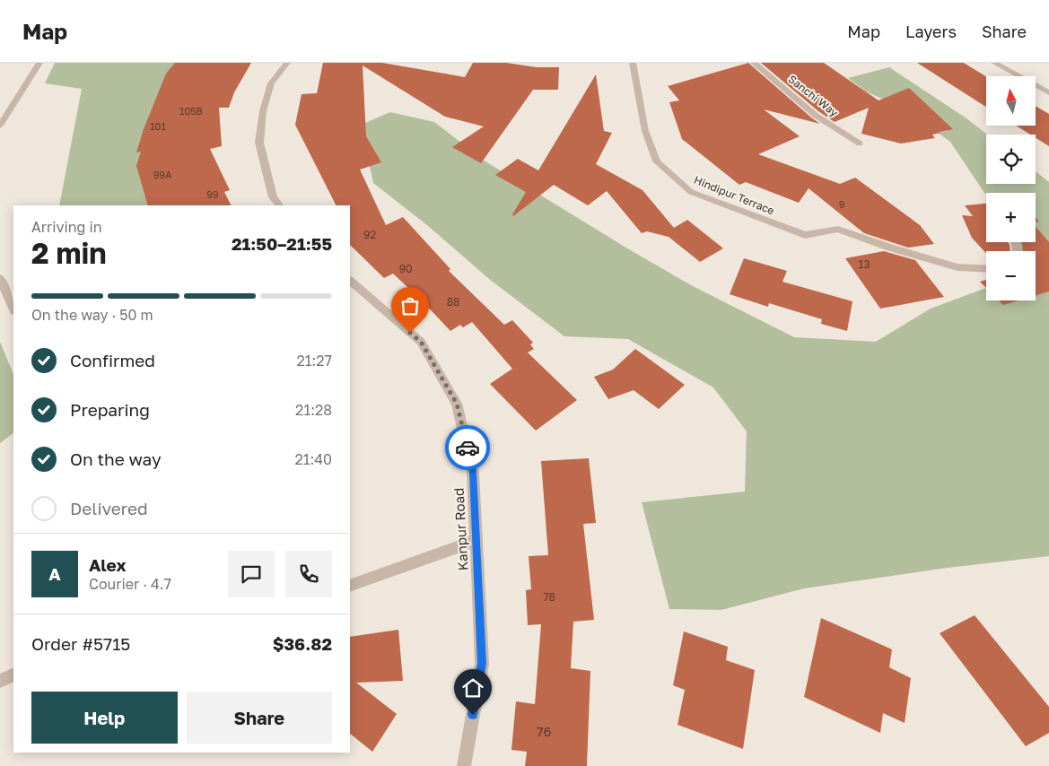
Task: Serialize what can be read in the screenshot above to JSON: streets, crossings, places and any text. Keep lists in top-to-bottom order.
{
  "streets": {
    "street": ["Sanchi Way", "Hindipur Terrace", "Kanpur Road"]
  },
  "house_numbers": [
    "105B",
    "101",
    "99A",
    "99",
    "9",
    "92",
    "13",
    "90",
    "88",
    "78",
    "76"
  ],
  "north": "top",
  "page": {
    "header": "Map",
    "nav": ["Map", "Layers", "Share"],
    "map_buttons": ["+", "−"],
    "heading": ["2 min", "Arriving in", "21:50–21:55"],
    "panel": [
      "Alex",
      "Courier · 4.7",
      "Order #5715",
      "$36.82"
    ],
    "bar": "On the way · 50 m",
    "list": [
      ["Confirmed", "21:27"],
      ["Preparing", "21:28"],
      ["On the way", "21:40"],
      "Delivered"
    ],
    "round": "A",
    "buttons": ["Help", "Share"]
  }
}
